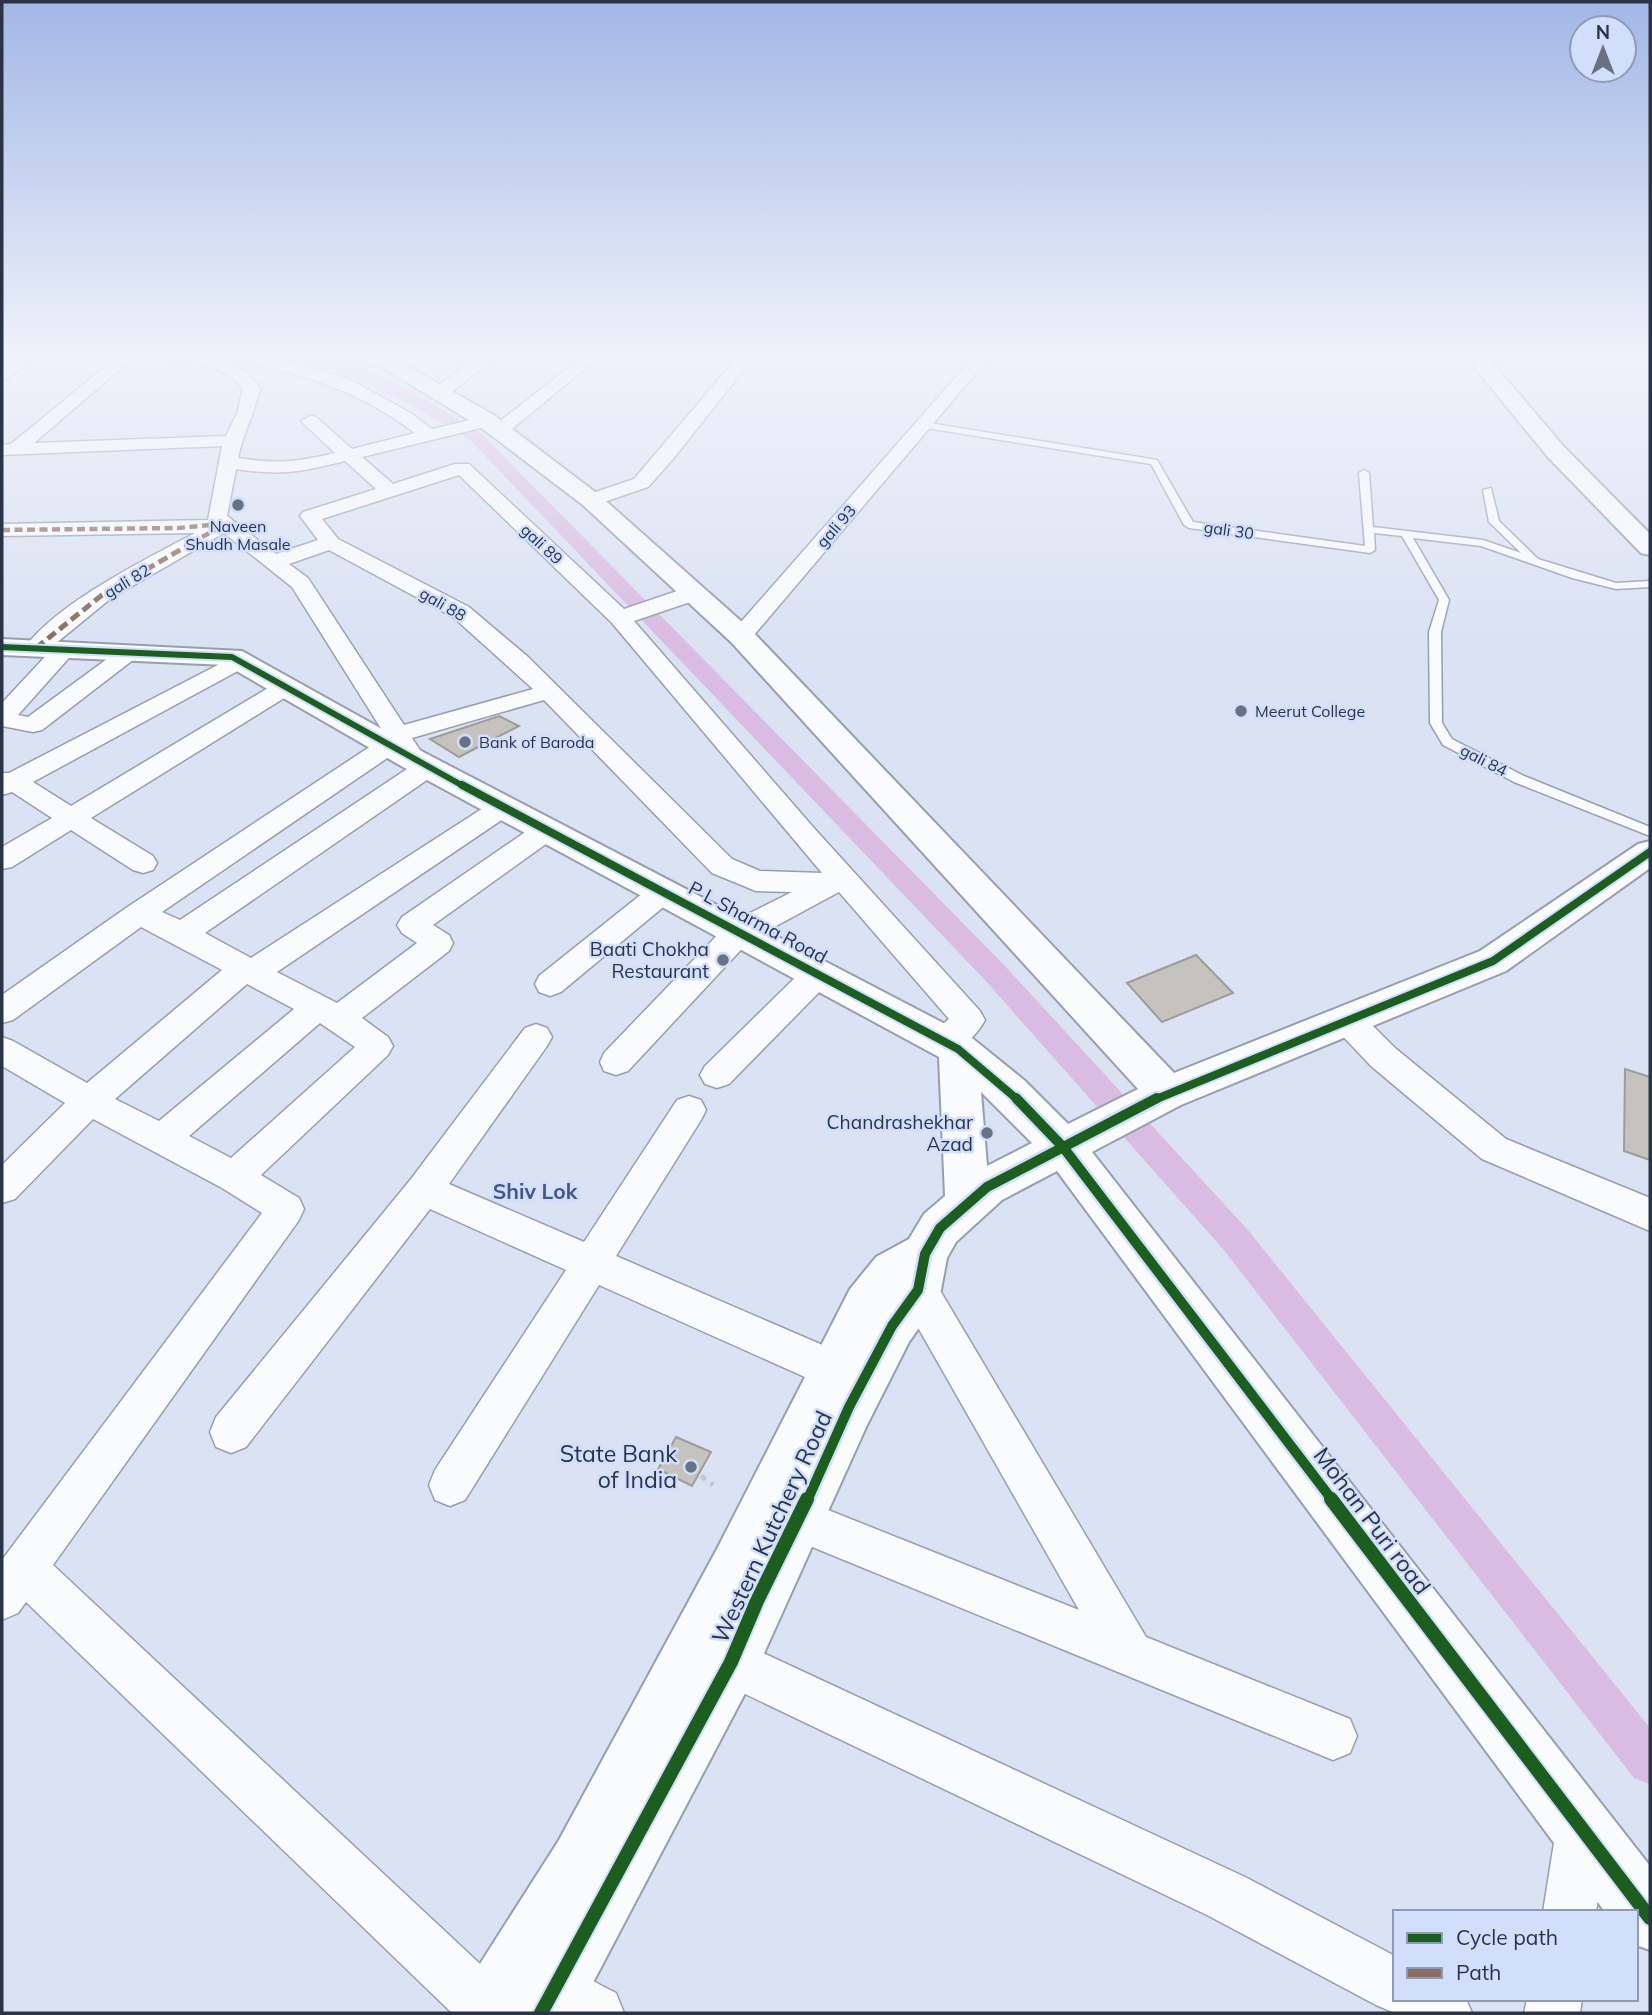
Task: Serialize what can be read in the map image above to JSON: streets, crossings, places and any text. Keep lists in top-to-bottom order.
{
  "streets": {
    "street": [
      "gali 93",
      "gali 89",
      "gali 82",
      "gali 88",
      "P L Sharma Road",
      "Mohan Puri road",
      "Western Kutchery Road"
    ],
    "lane": ["gali 30", "gali 84"]
  },
  "crossings": [
    ["gali 89", "gali 88"],
    ["gali 82", "P L Sharma Road"],
    ["gali 88", "P L Sharma Road"],
    ["P L Sharma Road", "Mohan Puri road"],
    ["P L Sharma Road", "Western Kutchery Road"],
    ["Mohan Puri road", "Western Kutchery Road"]
  ],
  "districts": ["Shiv Lok"],
  "places": [
    "Naveen Shudh Masale",
    "Meerut College",
    "Bank of Baroda",
    "Baati Chokha Restaurant",
    "Chandrashekhar Azad",
    "State Bank of India"
  ],
  "legend": ["Cycle path", "Path"],
  "north": "top"
}
